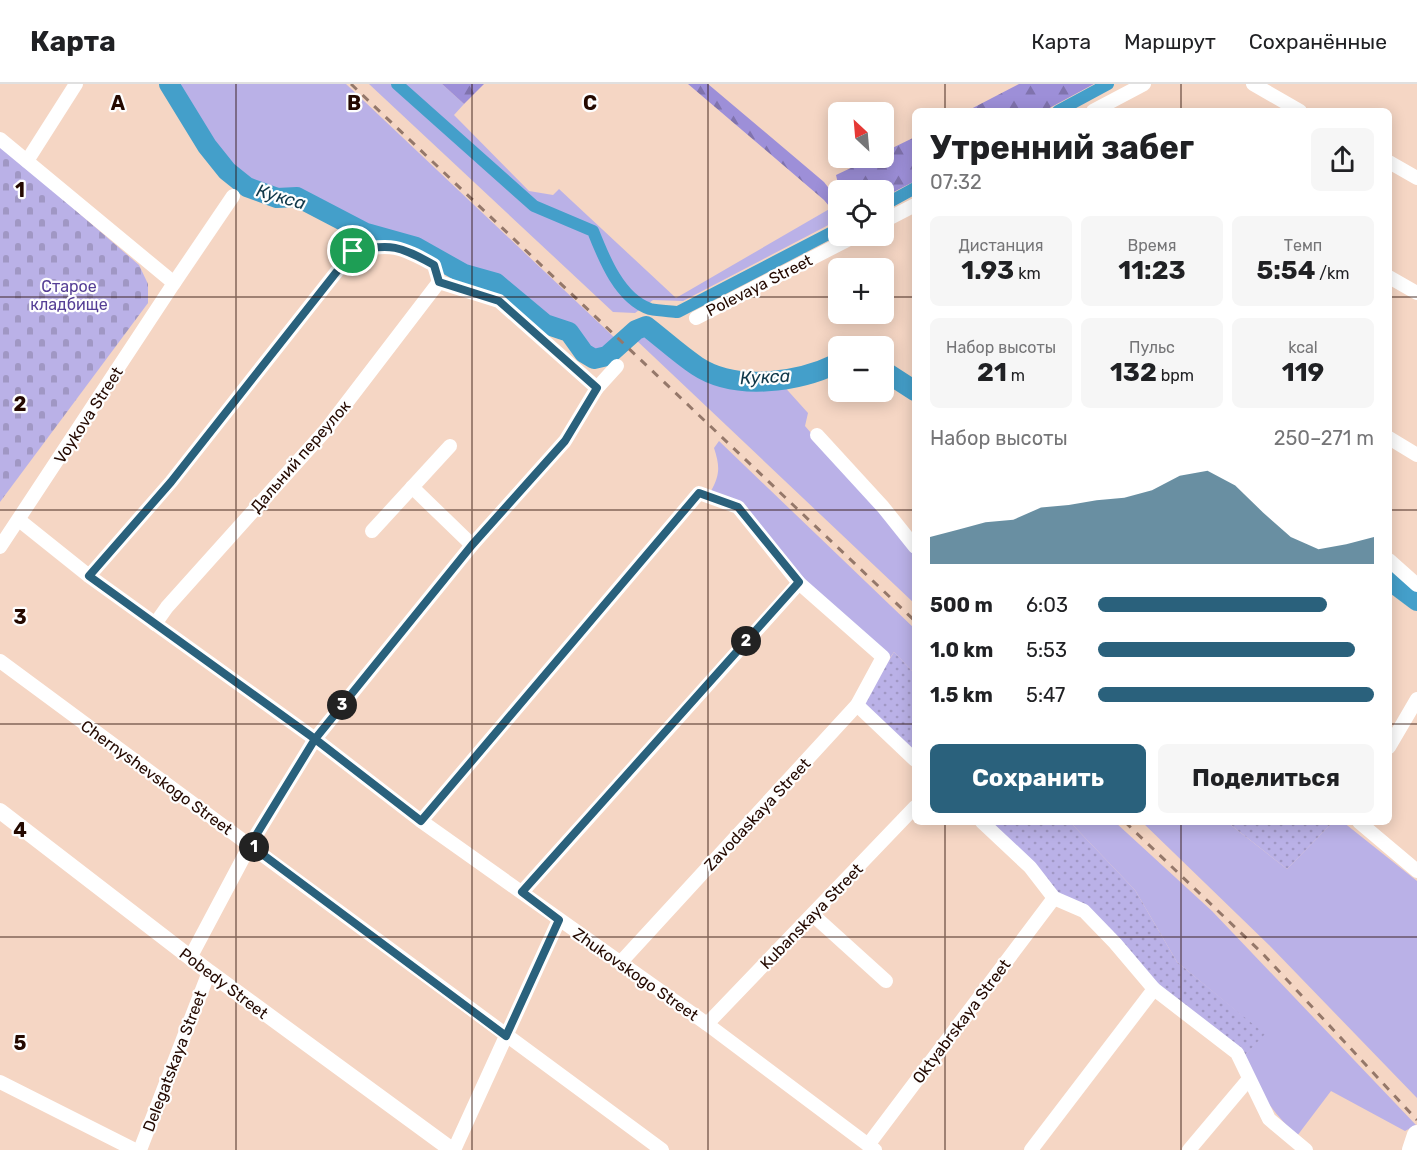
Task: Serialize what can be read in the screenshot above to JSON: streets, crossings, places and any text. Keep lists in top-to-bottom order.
{
  "streets": {
    "street": [
      "Polevaya Street",
      "Voykova Street",
      "Дальний переулок",
      "Chernyshevskogo Street",
      "Zavodaskaya Street",
      "Kubanskaya Street",
      "Zhukovskogo Street",
      "Pobedy Street",
      "Oktyabrskaya Street",
      "Delegatskaya Street"
    ]
  },
  "crossings": [
    ["Voykova Street", "Zhukovskogo Street"],
    ["Дальний переулок", "Zhukovskogo Street"],
    ["Zavodaskaya Street", "Zhukovskogo Street"],
    ["Kubanskaya Street", "Zhukovskogo Street"],
    ["Zhukovskogo Street", "Oktyabrskaya Street"],
    ["Pobedy Street", "Delegatskaya Street"]
  ],
  "water": ["Кукса"],
  "parks": ["Старое кладбище"],
  "north": "top left",
  "page": {
    "header": "Карта",
    "nav": ["Карта", "Маршрут", "Сохранённые"],
    "map_buttons": ["+", "−"],
    "heading": ["Утренний забег", "07:32"],
    "stats": [
      ["Дистанция", "1.93 km"],
      ["Время", "11:23"],
      ["Темп", "5:54 /km"],
      ["Набор высоты", "21 m"],
      ["Пульс", "132 bpm"],
      ["kcal", "119"]
    ],
    "chart": ["Набор высоты", "250–271 m"],
    "list": [
      {
        "name": "500 m",
        "note": "6:03"
      },
      {
        "name": "1.0 km",
        "note": "5:53"
      },
      {
        "name": "1.5 km",
        "note": "5:47"
      }
    ],
    "pins": ["2", "3", "1"],
    "buttons": ["Сохранить", "Поделиться"]
  },
  "grid": {
    "columns": ["A", "B", "C"],
    "rows": [
      "1",
      "2",
      "3",
      "4",
      "5"
    ]
  }
}
